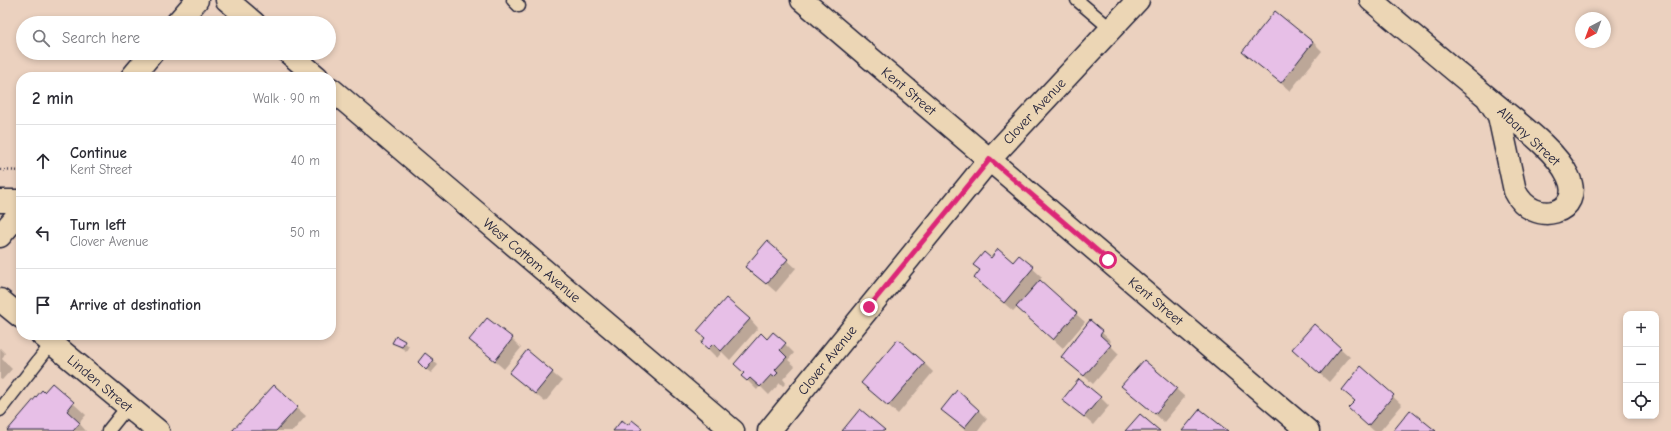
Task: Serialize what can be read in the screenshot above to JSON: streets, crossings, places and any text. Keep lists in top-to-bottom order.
{
  "streets": {
    "street": [
      "Kent Street",
      "Clover Avenue",
      "Albany Street",
      "West Cottom Avenue",
      "Linden Street"
    ]
  },
  "crossings": [
    ["Kent Street", "Clover Avenue"]
  ],
  "north": "bottom left",
  "page": {
    "search": "Search here",
    "heading": ["2 min", "Walk · 90 m"],
    "list": [
      ["Continue", "Kent Street", "40 m"],
      ["Turn left", "Clover Avenue", "50 m"],
      "Arrive at destination"
    ],
    "map_buttons": ["+", "−"]
  }
}
